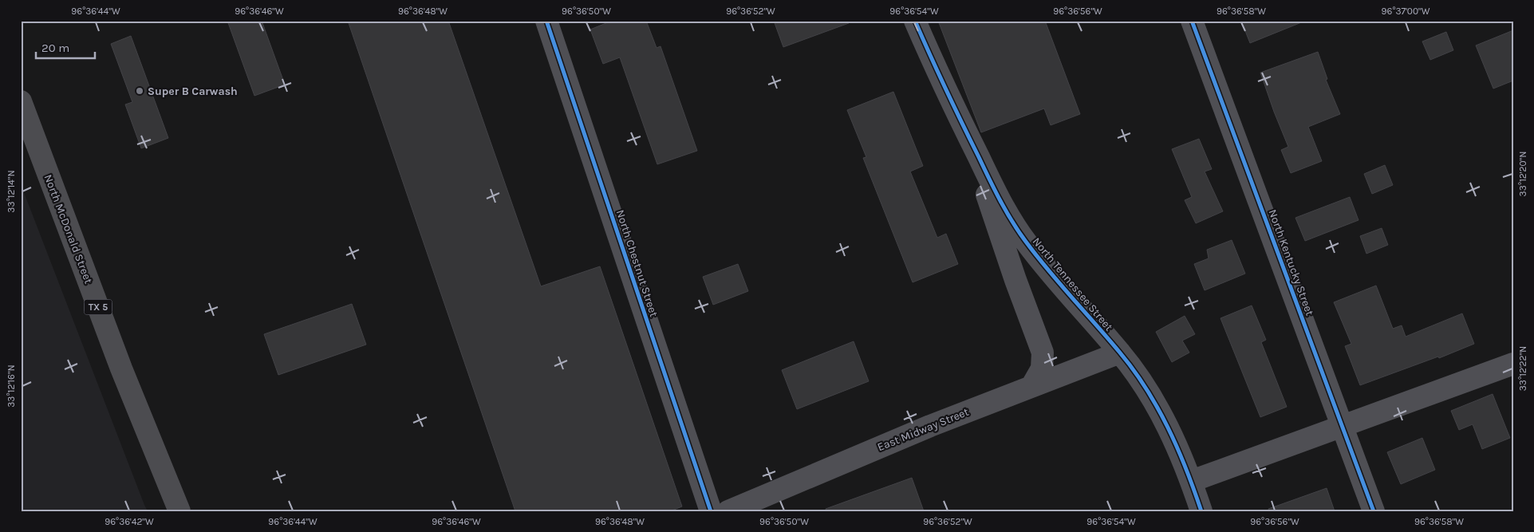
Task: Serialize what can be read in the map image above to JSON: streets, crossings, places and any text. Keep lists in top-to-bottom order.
{
  "streets": {
    "main road": ["North McDonald Street", "TX 5"],
    "street": [
      "North Kentucky Street",
      "North Chestnut Street",
      "North Tennessee Street",
      "East Midway Street"
    ]
  },
  "crossings": [
    ["North Tennessee Street", "East Midway Street"]
  ],
  "places": ["Super B Carwash"],
  "scale_bar": "20 m",
  "coordinates": [
    "96°36'44\"W",
    "96°36'46\"W",
    "96°36'48\"W",
    "96°36'50\"W",
    "96°36'52\"W",
    "96°36'54\"W",
    "96°36'56\"W",
    "96°36'58\"W",
    "96°37'00\"W",
    "33°12'20\"N",
    "33°12'14\"N",
    "33°12'22\"N",
    "33°12'16\"N",
    "96°36'42\"W"
  ]
}
